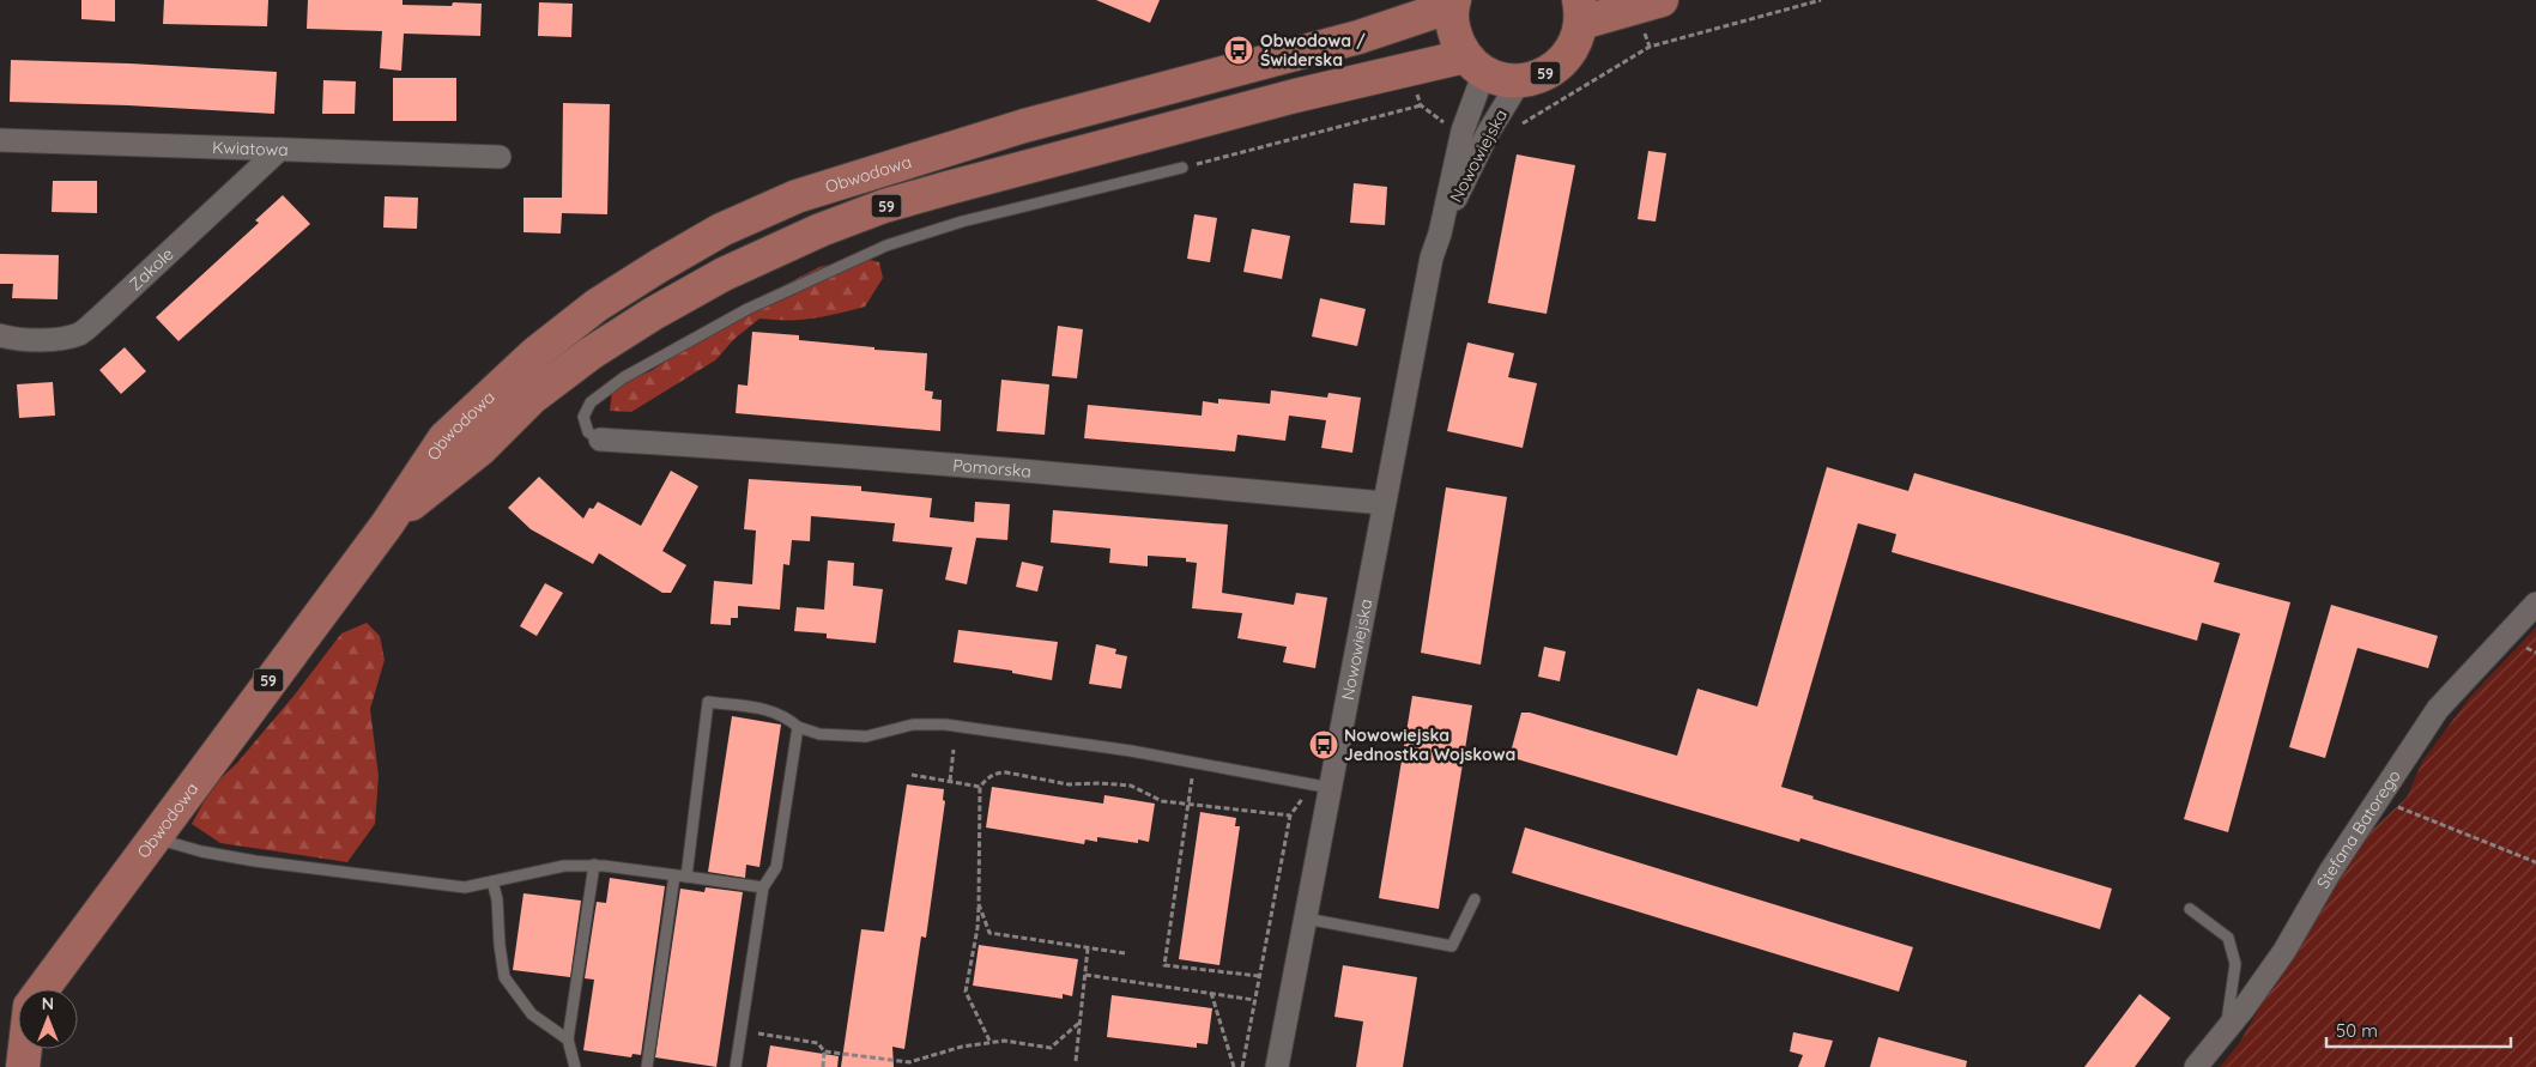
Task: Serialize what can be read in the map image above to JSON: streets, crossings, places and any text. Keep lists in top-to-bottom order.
{
  "streets": {
    "main road": ["59", "Obwodowa"],
    "street": [
      "Kwiatowa",
      "Nowowiejska",
      "Zakole",
      "Pomorska",
      "Stefana Batorego"
    ]
  },
  "crossings": [
    ["Kwiatowa", "Zakole"],
    ["Nowowiejska", "Obwodowa"],
    ["Nowowiejska", "Pomorska"]
  ],
  "places": {
    "bus stop": ["Obwodowa / Świderska", "Nowowiejska Jednostka Wojskowa"]
  },
  "scale_bar": "50 m",
  "north": "top"
}
